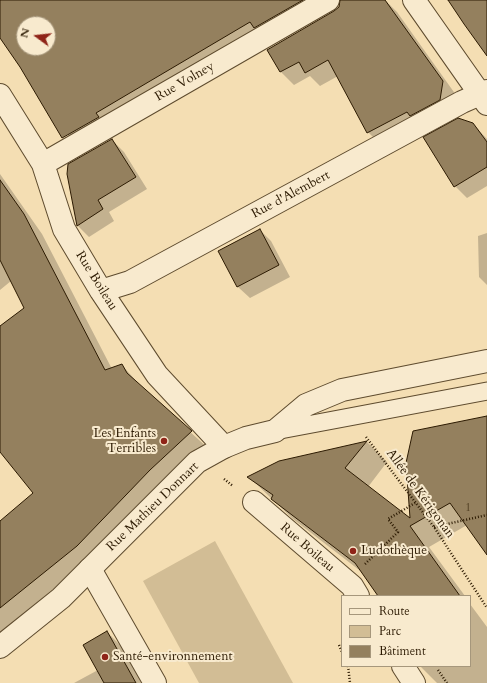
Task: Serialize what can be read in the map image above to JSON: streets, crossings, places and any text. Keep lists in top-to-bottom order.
{
  "streets": {
    "street": [
      "Rue Volney",
      "Rue d'Alembert",
      "Rue Boileau",
      "Rue Mathieu Donnart"
    ],
    "path": ["Allée de Kérigonan"]
  },
  "crossings": [
    ["Rue Volney", "Rue Boileau"],
    ["Rue d'Alembert", "Rue Boileau"],
    ["Rue Boileau", "Rue Mathieu Donnart"]
  ],
  "places": ["Les Enfants Terribles", "Ludothèque", "Santé-environnement"],
  "house_numbers": ["1"],
  "legend": ["Route", "Parc", "Bâtiment"],
  "north": "left"
}
